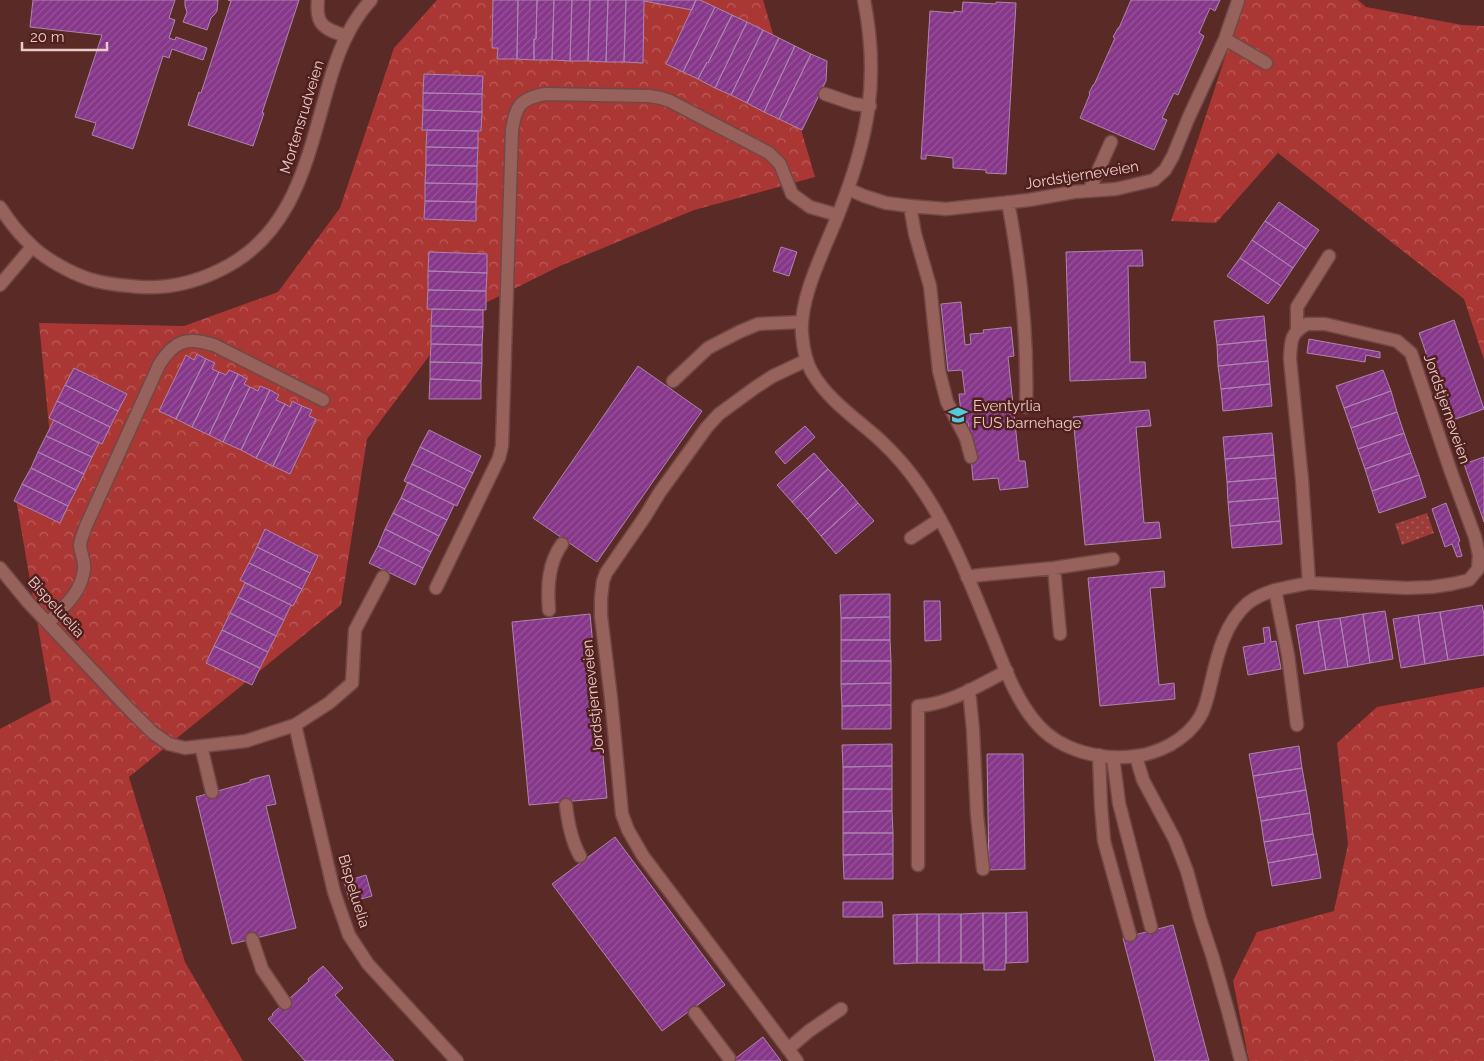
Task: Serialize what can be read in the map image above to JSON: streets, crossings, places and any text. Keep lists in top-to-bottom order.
{
  "streets": {
    "street": ["Mortensrudveien", "Jordstjerneveien", "Bispeluelia"]
  },
  "places": {
    "school or university": ["Eventyrlia FUS barnehage"]
  },
  "scale_bar": "20 m"
}
